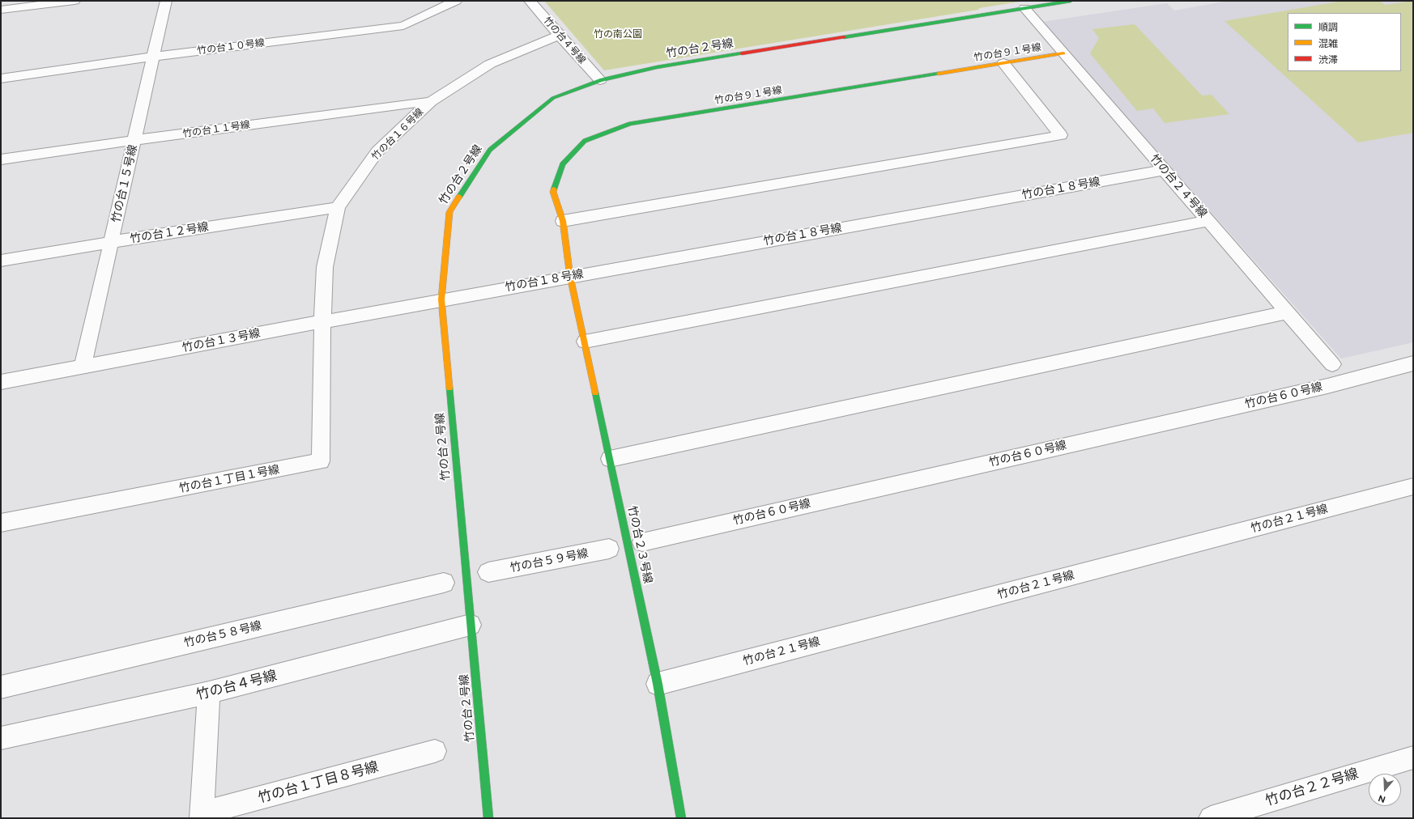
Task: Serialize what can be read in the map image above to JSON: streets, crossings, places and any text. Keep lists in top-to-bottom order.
{
  "streets": {
    "street": [
      "竹の台４号線",
      "竹の台１０号線",
      "竹の台２号線",
      "竹の台９１号線",
      "竹の台１１号線",
      "竹の台１６号線",
      "竹の台１５号線",
      "竹の台２４号線",
      "竹の台１８号線",
      "竹の台１２号線",
      "竹の台１３号線",
      "竹の台６０号線",
      "竹の台１丁目１号線",
      "竹の台２１号線",
      "竹の台２３号線",
      "竹の台５９号線",
      "竹の台５８号線",
      "竹の台１丁目８号線",
      "竹の台２２号線"
    ]
  },
  "crossings": [
    ["竹の台４号線", "竹の台２号線"],
    ["竹の台４号線", "竹の台１６号線"],
    ["竹の台１０号線", "竹の台１５号線"],
    ["竹の台２号線", "竹の台２４号線"],
    ["竹の台２号線", "竹の台１８号線"],
    ["竹の台２号線", "竹の台１３号線"],
    ["竹の台９１号線", "竹の台２４号線"],
    ["竹の台９１号線", "竹の台１８号線"],
    ["竹の台９１号線", "竹の台２３号線"],
    ["竹の台１１号線", "竹の台１６号線"],
    ["竹の台１１号線", "竹の台１５号線"],
    ["竹の台１６号線", "竹の台１２号線"],
    ["竹の台１６号線", "竹の台１３号線"],
    ["竹の台１６号線", "竹の台１丁目１号線"],
    ["竹の台１５号線", "竹の台１２号線"],
    ["竹の台１５号線", "竹の台１３号線"],
    ["竹の台２４号線", "竹の台１８号線"],
    ["竹の台１８号線", "竹の台１３号線"],
    ["竹の台１８号線", "竹の台２３号線"],
    ["竹の台１３号線", "竹の台１丁目１号線"],
    ["竹の台２１号線", "竹の台２３号線"]
  ],
  "parks": ["竹の南公園"],
  "legend": ["順調", "混雑", "渋滞"],
  "north": "bottom"
}
